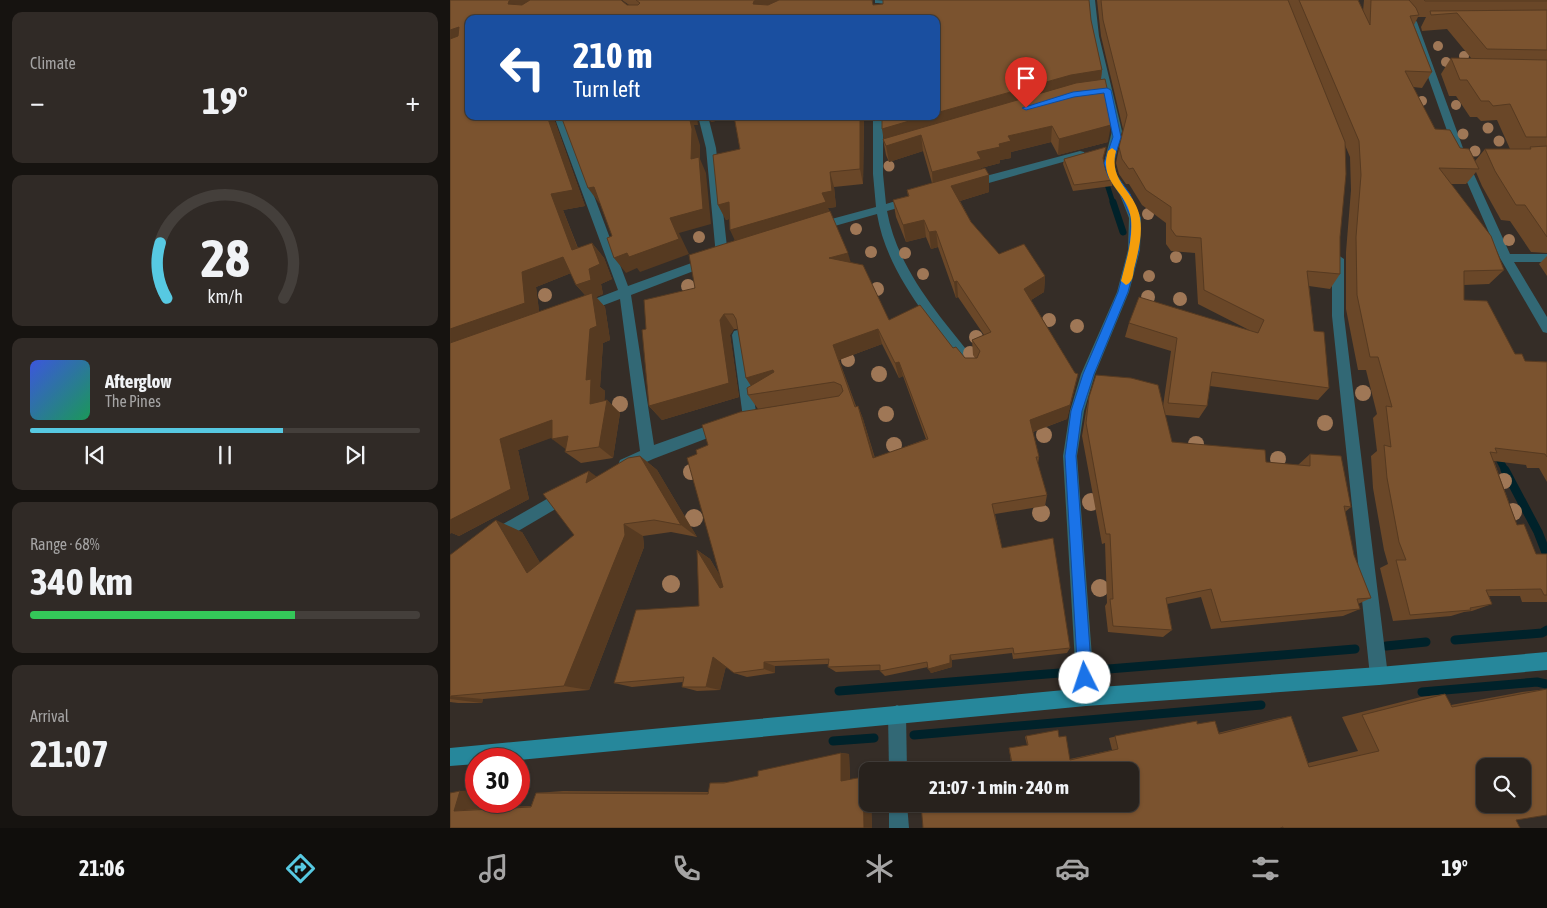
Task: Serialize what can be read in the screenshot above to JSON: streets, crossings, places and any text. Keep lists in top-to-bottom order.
{
  "page": {
    "tile": [
      "Climate",
      ["Range · 68%", "340 km"],
      ["Arrival", "21:07"]
    ],
    "turn": ["210 m", "Turn left"],
    "heat": ["−", "19°", "+"],
    "song": ["Afterglow", "The Pines"],
    "limit": "30",
    "trip": "21:07 · 1 min · 240 m",
    "tabs": ["21:06", "19°"],
    "gauge": ["28", "km/h"]
  }
}
